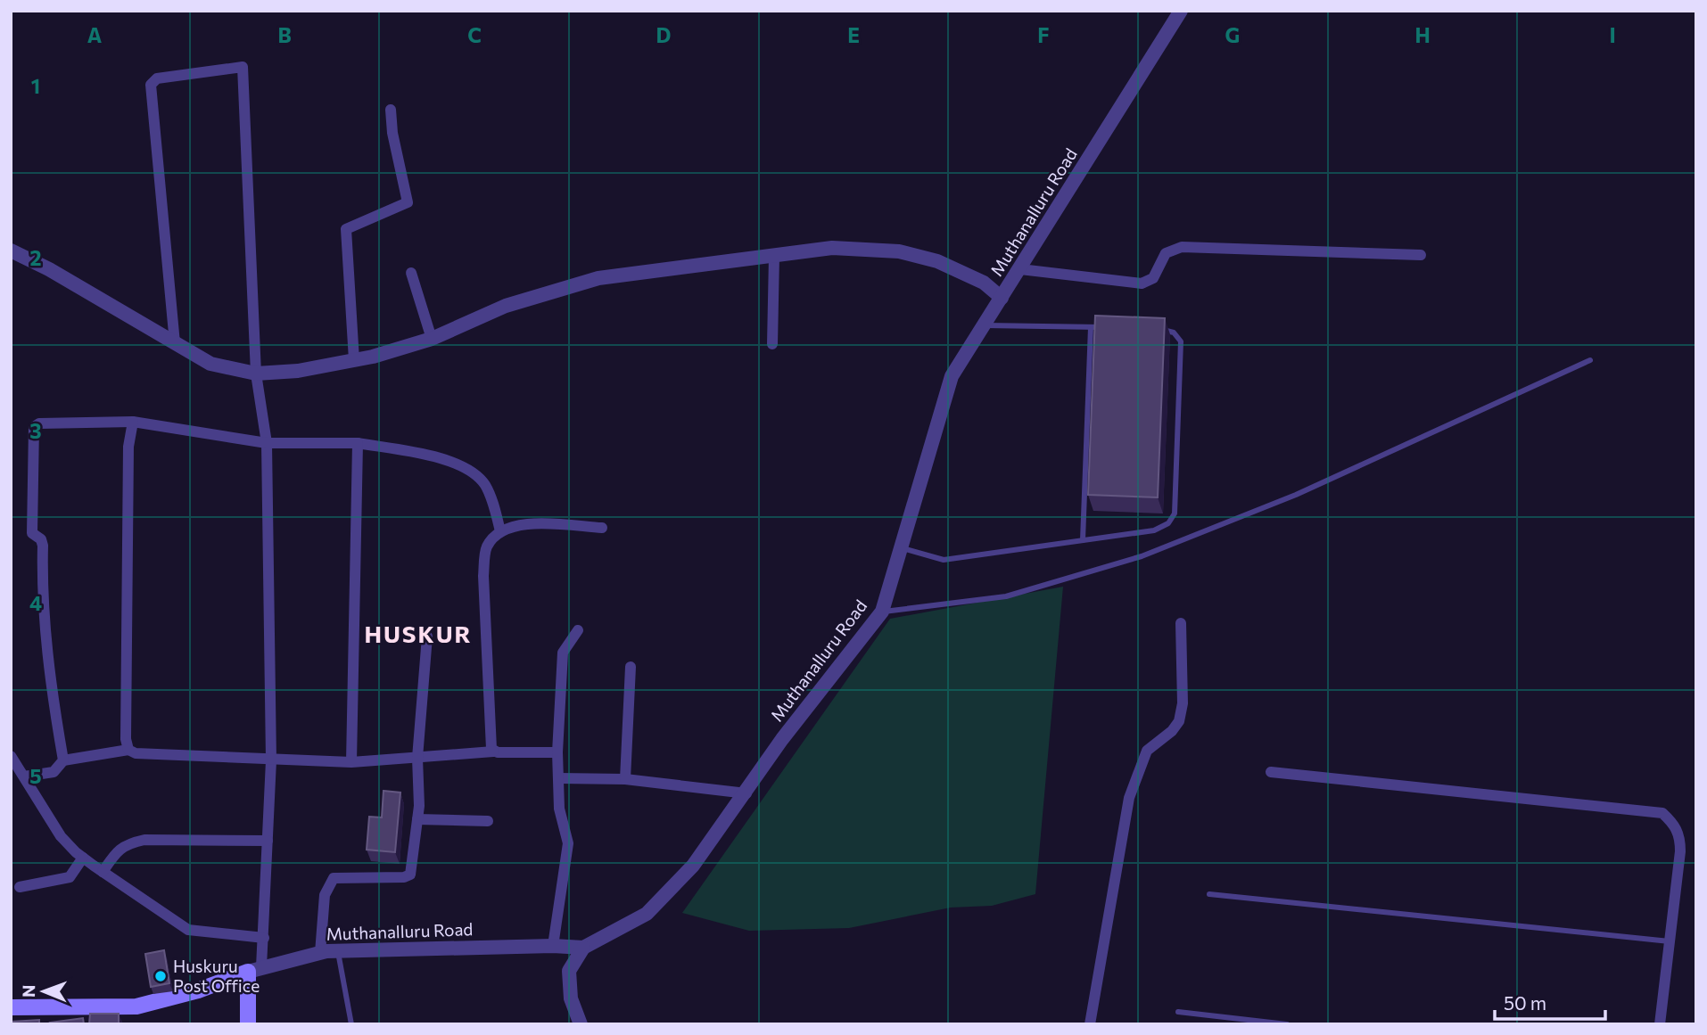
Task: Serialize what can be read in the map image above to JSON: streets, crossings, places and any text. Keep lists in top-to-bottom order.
{
  "streets": {
    "street": ["Muthanalluru Road"]
  },
  "districts": ["HUSKUR"],
  "places": ["Huskuru Post Office"],
  "scale_bar": "50 m",
  "north": "left",
  "grid": {
    "columns": [
      "A",
      "B",
      "C",
      "D",
      "E",
      "F",
      "G",
      "H",
      "I"
    ],
    "rows": [
      "1",
      "2",
      "3",
      "4",
      "5"
    ]
  }
}
